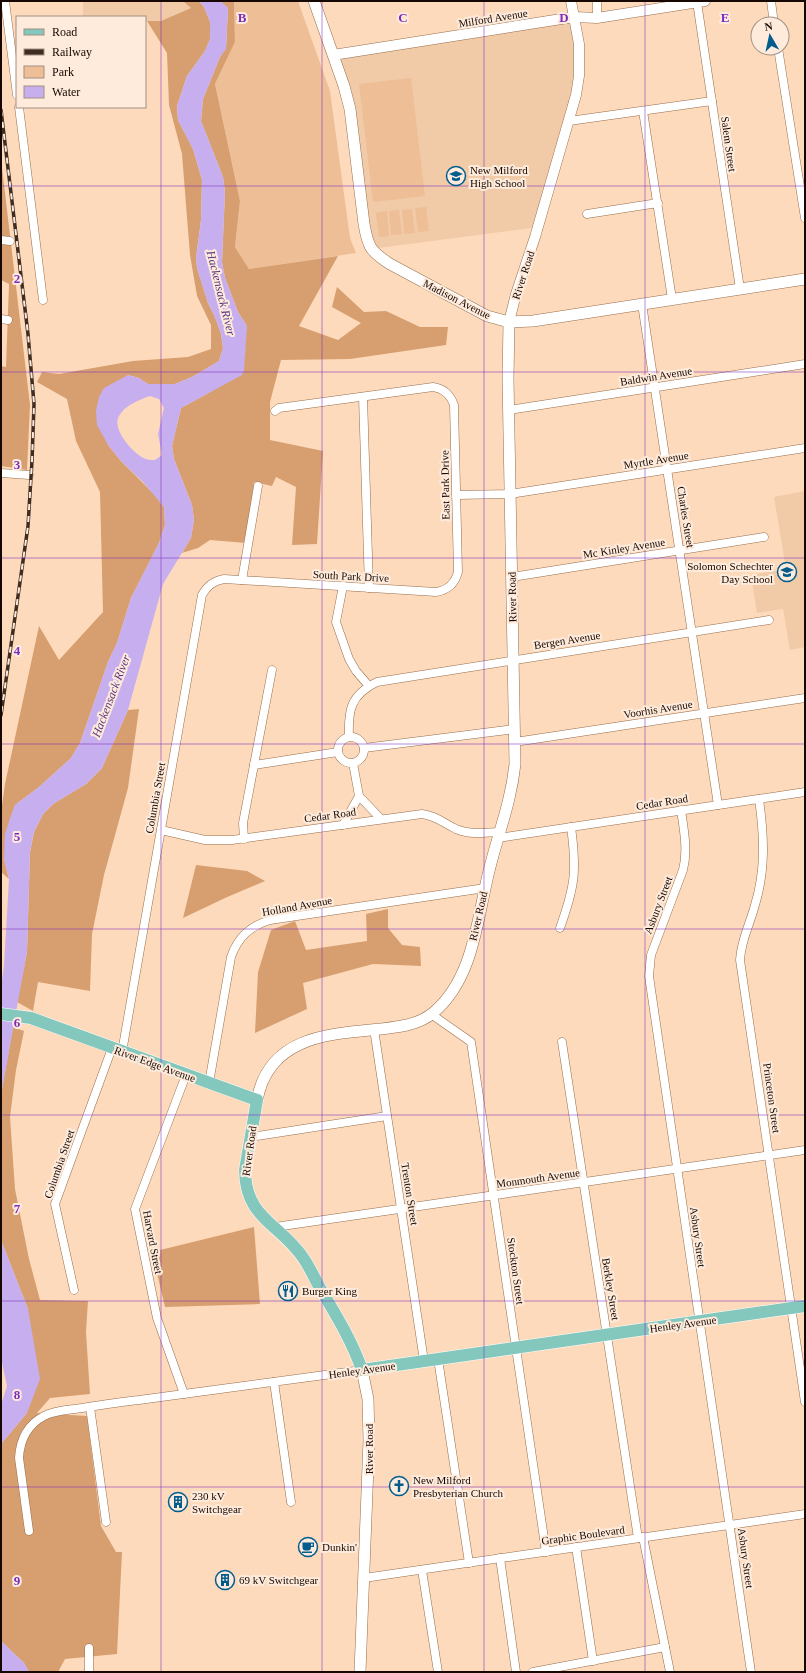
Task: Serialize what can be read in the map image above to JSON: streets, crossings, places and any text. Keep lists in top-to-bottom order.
{
  "streets": {
    "main road": [
      "River Road",
      "Madison Avenue",
      "River Edge Avenue",
      "Henley Avenue"
    ],
    "street": [
      "Milford Avenue",
      "Salem Street",
      "Baldwin Avenue",
      "Myrtle Avenue",
      "East Park Drive",
      "Charles Street",
      "Mc Kinley Avenue",
      "South Park Drive",
      "Bergen Avenue",
      "Voorhis Avenue",
      "Columbia Street",
      "Cedar Road",
      "Asbury Street",
      "Holland Avenue",
      "Princeton Street",
      "Monmouth Avenue",
      "Trenton Street",
      "Harvard Street",
      "Stockton Street",
      "Berkley Street",
      "Graphic Boulevard"
    ]
  },
  "crossings": [
    ["Milford Avenue", "Salem Street"],
    ["Milford Avenue", "River Road"],
    ["Milford Avenue", "Madison Avenue"],
    ["Salem Street", "Madison Avenue"],
    ["River Road", "Madison Avenue"],
    ["River Road", "Baldwin Avenue"],
    ["River Road", "Myrtle Avenue"],
    ["River Road", "Mc Kinley Avenue"],
    ["River Road", "Bergen Avenue"],
    ["River Road", "Voorhis Avenue"],
    ["River Road", "Cedar Road"],
    ["River Road", "Holland Avenue"],
    ["River Road", "River Edge Avenue"],
    ["River Road", "Monmouth Avenue"],
    ["River Road", "Trenton Street"],
    ["River Road", "Stockton Street"],
    ["River Road", "Henley Avenue"],
    ["River Road", "Graphic Boulevard"],
    ["Madison Avenue", "Charles Street"],
    ["Baldwin Avenue", "Charles Street"],
    ["Myrtle Avenue", "East Park Drive"],
    ["Myrtle Avenue", "Charles Street"],
    ["East Park Drive", "South Park Drive"],
    ["Charles Street", "Mc Kinley Avenue"],
    ["Charles Street", "Bergen Avenue"],
    ["Charles Street", "Voorhis Avenue"],
    ["Charles Street", "Cedar Road"],
    ["South Park Drive", "Columbia Street"],
    ["Columbia Street", "Cedar Road"],
    ["Columbia Street", "River Edge Avenue"],
    ["Cedar Road", "Asbury Street"],
    ["Cedar Road", "Princeton Street"],
    ["Asbury Street", "Monmouth Avenue"],
    ["Asbury Street", "Henley Avenue"],
    ["Asbury Street", "Graphic Boulevard"],
    ["Holland Avenue", "River Edge Avenue"],
    ["River Edge Avenue", "Harvard Street"],
    ["Princeton Street", "Monmouth Avenue"],
    ["Princeton Street", "Henley Avenue"],
    ["Monmouth Avenue", "Trenton Street"],
    ["Monmouth Avenue", "Stockton Street"],
    ["Monmouth Avenue", "Berkley Street"],
    ["Trenton Street", "Henley Avenue"],
    ["Harvard Street", "Henley Avenue"],
    ["Stockton Street", "Henley Avenue"],
    ["Stockton Street", "Graphic Boulevard"],
    ["Berkley Street", "Henley Avenue"],
    ["Berkley Street", "Graphic Boulevard"]
  ],
  "water": ["Hackensack River"],
  "places": {
    "school or university": ["New Milford High School", "Solomon Schechter Day School"],
    "restaurant": ["Burger King"],
    "church": ["New Milford Presbyterian Church"],
    "building": ["230 kV Switchgear", "69 kV Switchgear"],
    "cafe": ["Dunkin'"]
  },
  "legend": [
    "Road",
    "Railway",
    "Park",
    "Water"
  ],
  "north": "top",
  "grid": {
    "columns": [
      "B",
      "C",
      "D",
      "E"
    ],
    "rows": [
      "2",
      "3",
      "4",
      "5",
      "6",
      "7",
      "8",
      "9"
    ]
  }
}
